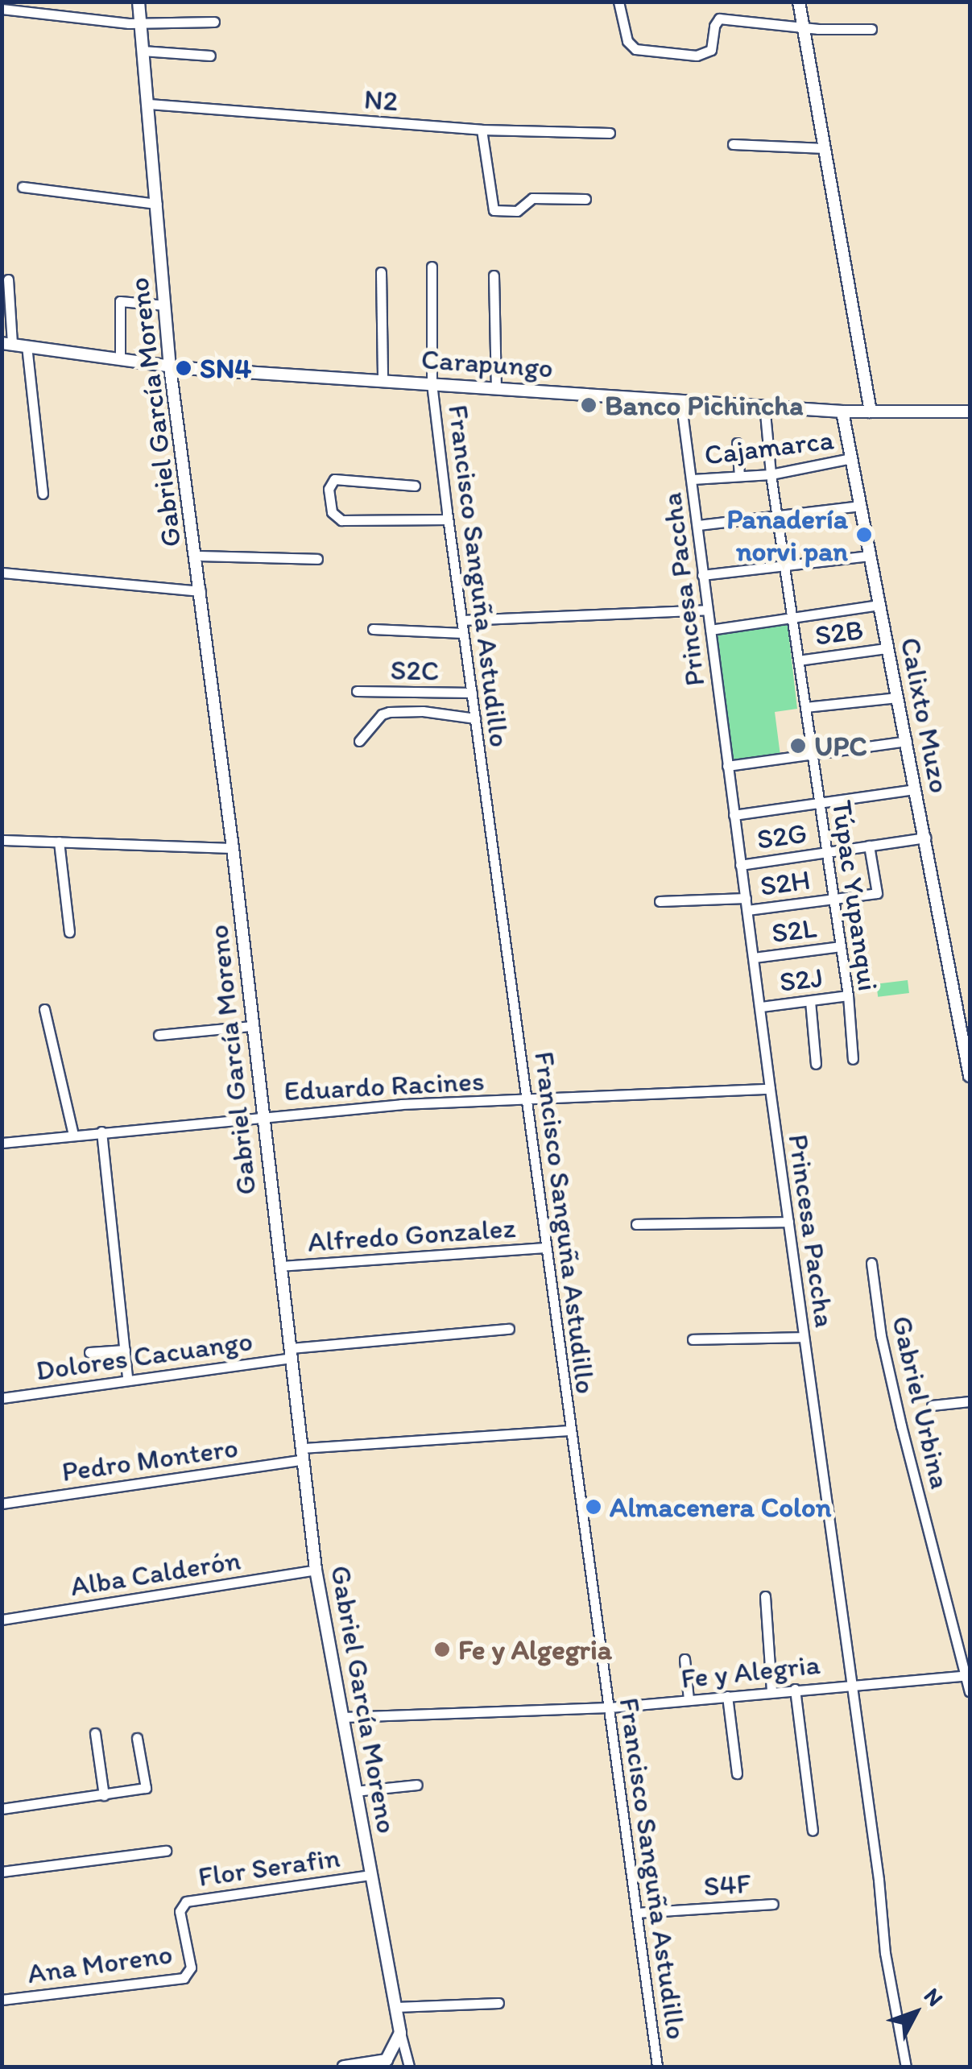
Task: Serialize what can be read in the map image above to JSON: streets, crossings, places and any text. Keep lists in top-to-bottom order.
{
  "streets": {
    "street": [
      "N2",
      "Carapungo",
      "Gabriel García Moreno",
      "Cajamarca",
      "Francisco Sanguña Astudillo",
      "Princesa Paccha",
      "S2B",
      "S2C",
      "Calixto Muzo",
      "S2G",
      "S2H",
      "Túpac Yupanqui",
      "S2L",
      "S2J",
      "Eduardo Racines",
      "Alfredo Gonzalez",
      "Dolores Cacuango",
      "Gabriel Urbina",
      "Pedro Montero",
      "Alba Calderón",
      "Fe y Alegria",
      "Flor Serafin",
      "S4F",
      "Ana Moreno"
    ]
  },
  "crossings": [
    ["N2", "Gabriel García Moreno"],
    ["Carapungo", "Gabriel García Moreno"],
    ["Carapungo", "Francisco Sanguña Astudillo"],
    ["Carapungo", "Princesa Paccha"],
    ["Carapungo", "Calixto Muzo"],
    ["Carapungo", "Túpac Yupanqui"],
    ["Gabriel García Moreno", "Eduardo Racines"],
    ["Gabriel García Moreno", "Alfredo Gonzalez"],
    ["Gabriel García Moreno", "Dolores Cacuango"],
    ["Gabriel García Moreno", "Pedro Montero"],
    ["Gabriel García Moreno", "Alba Calderón"],
    ["Gabriel García Moreno", "Fe y Alegria"],
    ["Gabriel García Moreno", "Flor Serafin"],
    ["Cajamarca", "Princesa Paccha"],
    ["Cajamarca", "Calixto Muzo"],
    ["Cajamarca", "Túpac Yupanqui"],
    ["Francisco Sanguña Astudillo", "S2C"],
    ["Francisco Sanguña Astudillo", "Eduardo Racines"],
    ["Francisco Sanguña Astudillo", "Alfredo Gonzalez"],
    ["Francisco Sanguña Astudillo", "Pedro Montero"],
    ["Francisco Sanguña Astudillo", "Fe y Alegria"],
    ["Francisco Sanguña Astudillo", "S4F"],
    ["Princesa Paccha", "S2G"],
    ["Princesa Paccha", "S2H"],
    ["Princesa Paccha", "S2L"],
    ["Princesa Paccha", "S2J"],
    ["Princesa Paccha", "Eduardo Racines"],
    ["Princesa Paccha", "Fe y Alegria"],
    ["S2B", "Calixto Muzo"],
    ["S2B", "Túpac Yupanqui"],
    ["Calixto Muzo", "S2G"],
    ["S2G", "S2H"],
    ["S2G", "Túpac Yupanqui"],
    ["S2H", "Túpac Yupanqui"],
    ["Túpac Yupanqui", "S2L"],
    ["Túpac Yupanqui", "S2J"],
    ["Gabriel Urbina", "Fe y Alegria"],
    ["Flor Serafin", "Ana Moreno"]
  ],
  "places": [
    "SN4",
    "Banco Pichincha",
    "Panadería norvi pan",
    "UPC",
    "Almacenera Colon",
    "Fe y Algegria"
  ],
  "north": "top right"
}
